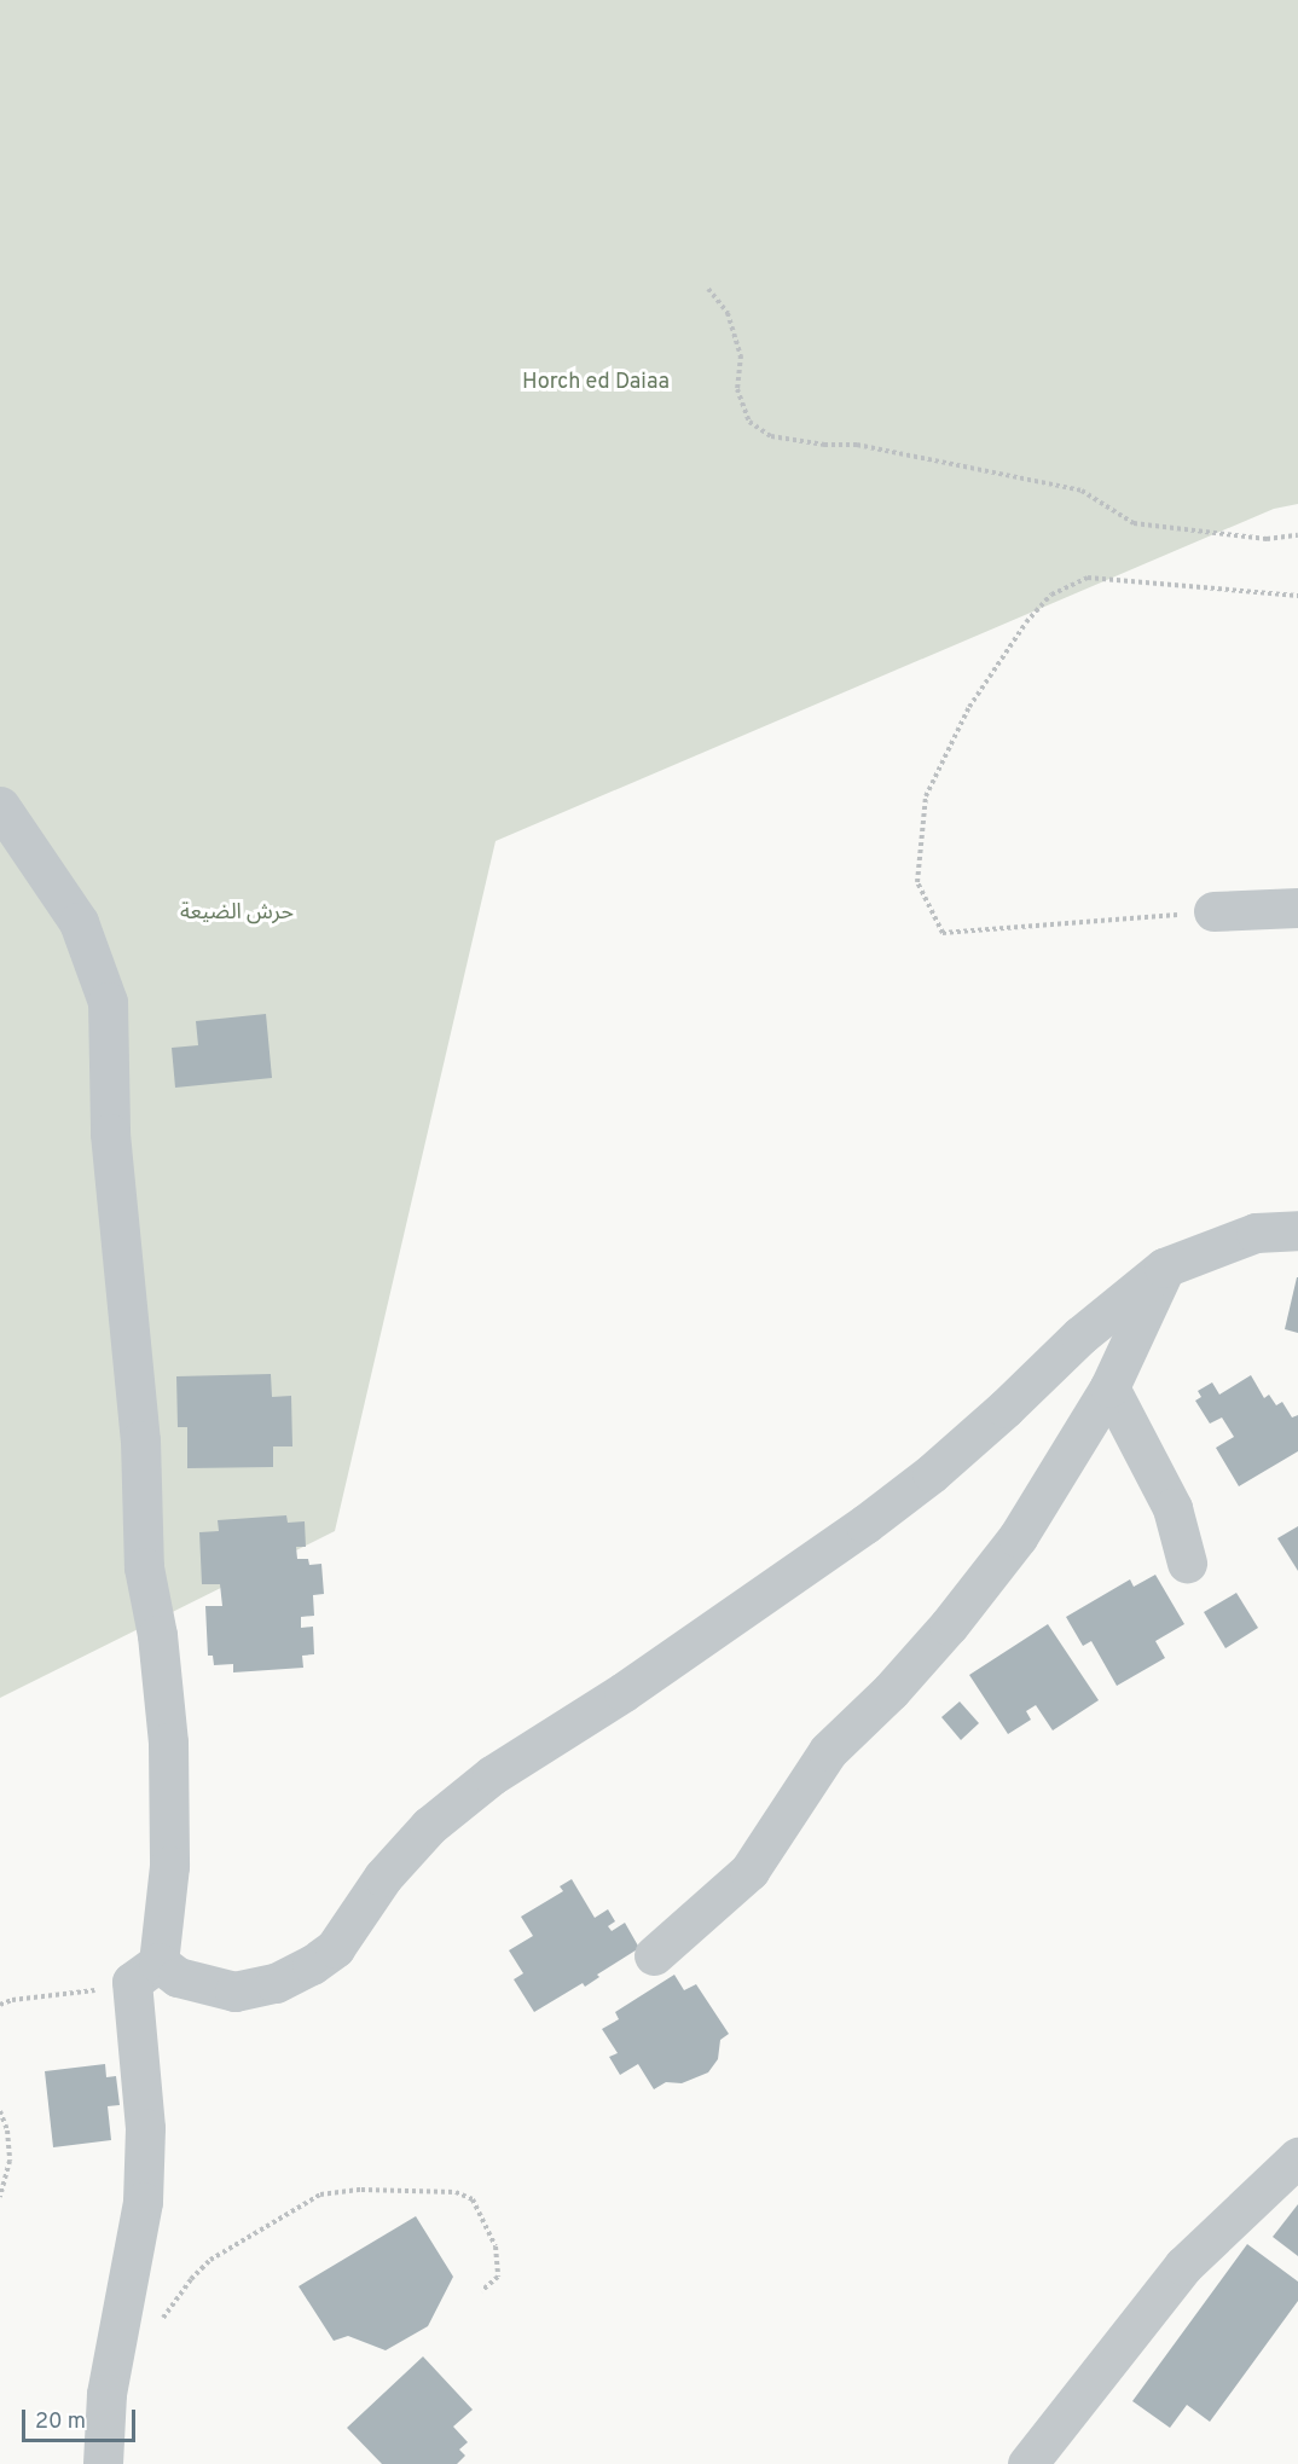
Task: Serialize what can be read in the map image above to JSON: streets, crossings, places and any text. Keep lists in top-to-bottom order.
{
  "parks": ["Horch ed Daiaa", "حرش الضيعة"],
  "scale_bar": "20 m"
}
